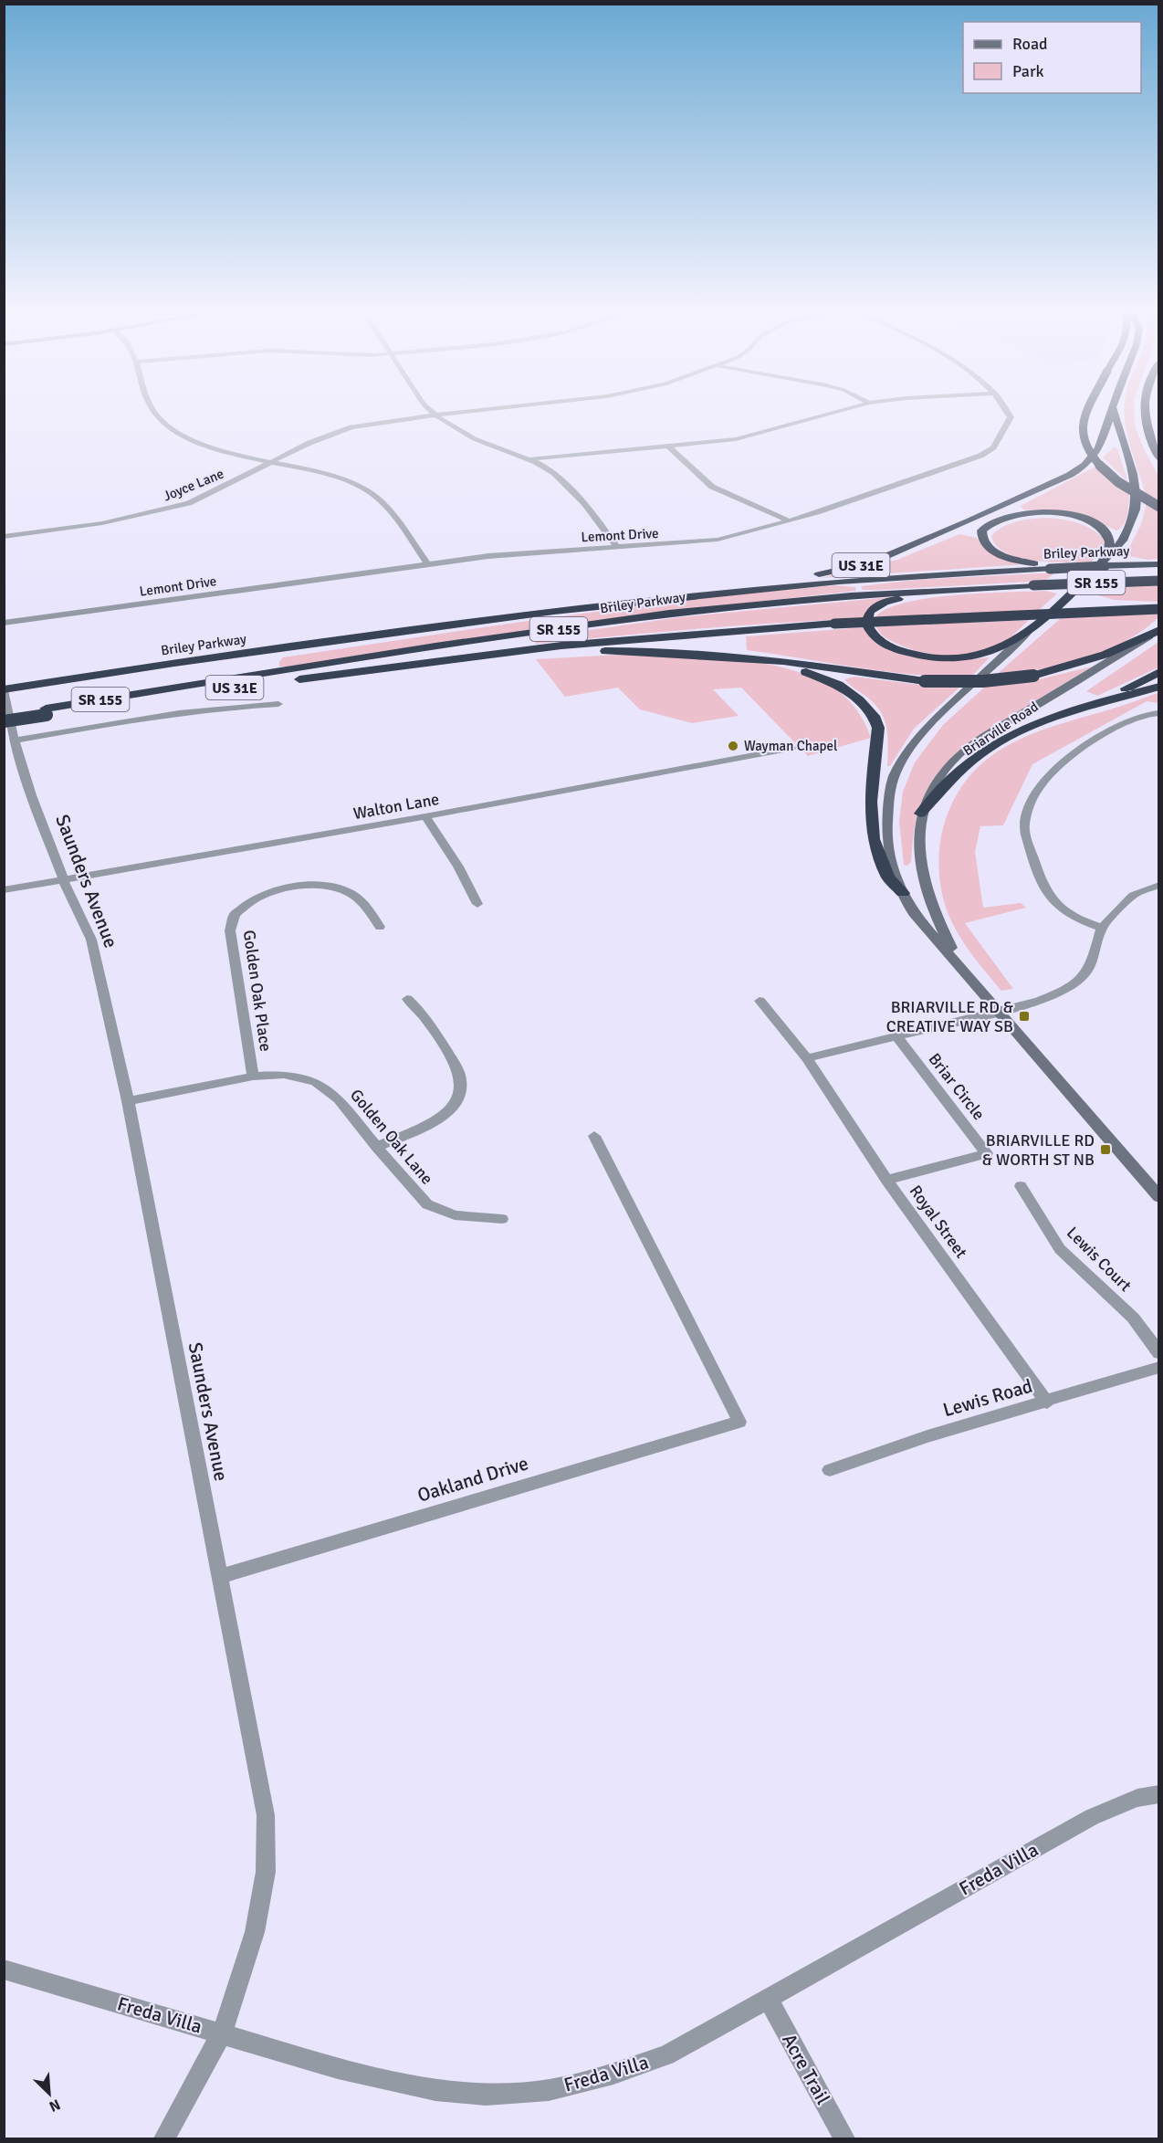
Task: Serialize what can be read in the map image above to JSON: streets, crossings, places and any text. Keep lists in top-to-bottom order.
{
  "streets": {
    "highway": ["Briley Parkway", "US 31E", "SR 155"],
    "main road": ["Briarville Road"],
    "street": [
      "Joyce Lane",
      "Lemont Drive",
      "Walton Lane",
      "Saunders Avenue",
      "Golden Oak Place",
      "Briar Circle",
      "Golden Oak Lane",
      "Royal Street",
      "Lewis Court",
      "Lewis Road",
      "Oakland Drive",
      "Freda Villa",
      "Acre Trail"
    ]
  },
  "crossings": [
    ["Briley Parkway", "US 31E"],
    ["Briley Parkway", "Saunders Avenue"],
    ["US 31E", "Briarville Road"],
    ["Walton Lane", "Saunders Avenue"],
    ["Saunders Avenue", "Golden Oak Lane"],
    ["Saunders Avenue", "Oakland Drive"],
    ["Saunders Avenue", "Freda Villa"],
    ["Golden Oak Place", "Golden Oak Lane"],
    ["Briar Circle", "Royal Street"],
    ["Royal Street", "Lewis Road"],
    ["Freda Villa", "Acre Trail"]
  ],
  "places": {
    "other": ["Wayman Chapel"],
    "transit": ["BRIARVILLE RD & CREATIVE WAY SB", "BRIARVILLE RD & WORTH ST NB"]
  },
  "legend": ["Road", "Park"],
  "north": "bottom right"
}
